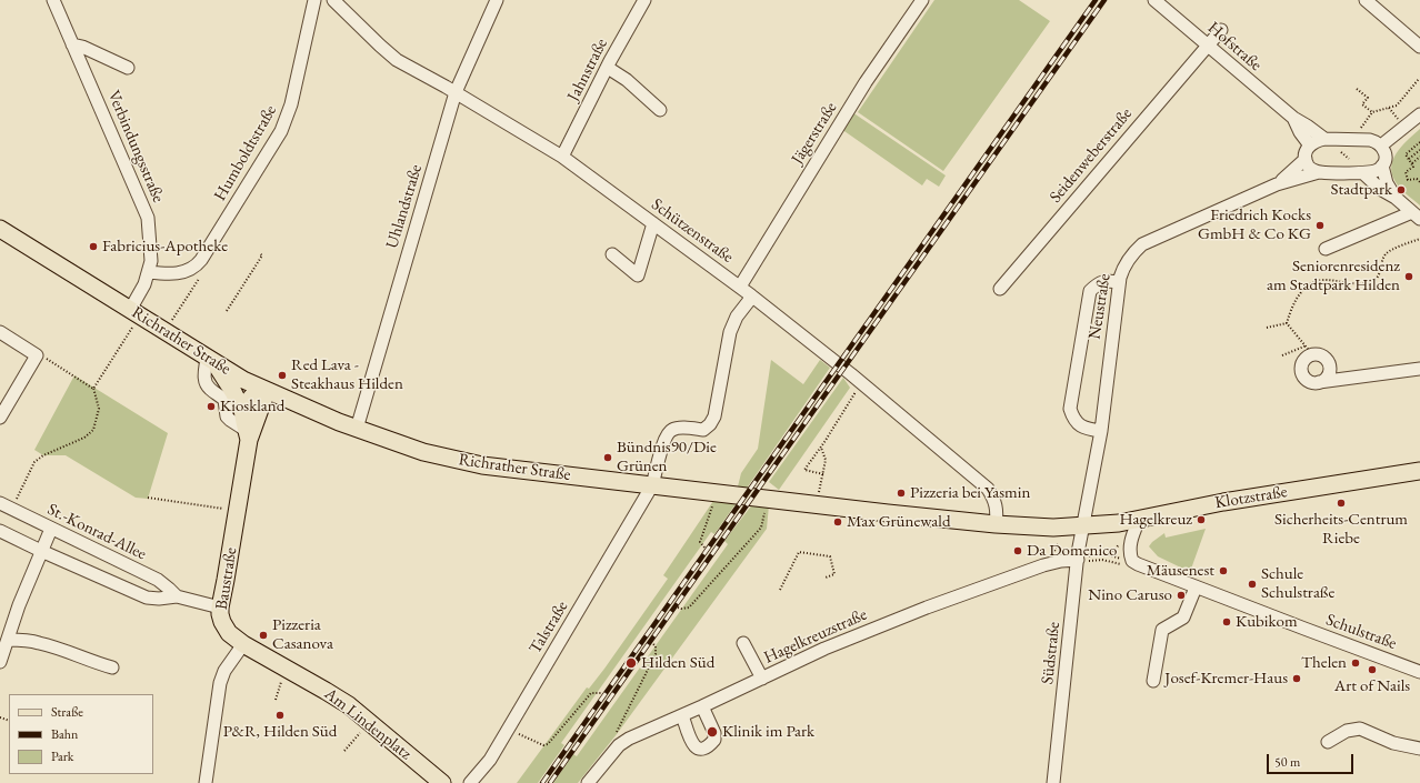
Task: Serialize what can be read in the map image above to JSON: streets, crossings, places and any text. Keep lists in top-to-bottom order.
{
  "streets": {
    "main road": [
      "Richrather Straße",
      "Klotzstraße",
      "Baustraße",
      "Am Lindenplatz"
    ],
    "street": [
      "Hofstraße",
      "Jahnstraße",
      "Jägerstraße",
      "Verbindungsstraße",
      "Humboldtstraße",
      "Seidenweberstraße",
      "Uhlandstraße",
      "Schützenstraße",
      "Neustraße",
      "St.-Konrad-Allee",
      "Talstraße",
      "Schulstraße",
      "Hagelkreuzstraße",
      "Südstraße"
    ]
  },
  "crossings": [
    ["Hofstraße", "Seidenweberstraße"],
    ["Jahnstraße", "Schützenstraße"],
    ["Jägerstraße", "Schützenstraße"],
    ["Verbindungsstraße", "Humboldtstraße"],
    ["Verbindungsstraße", "Richrather Straße"],
    ["Uhlandstraße", "Schützenstraße"],
    ["Uhlandstraße", "Richrather Straße"],
    ["Schützenstraße", "Richrather Straße"],
    ["Schützenstraße", "Talstraße"],
    ["Neustraße", "Richrather Straße"],
    ["Neustraße", "Klotzstraße"],
    ["Neustraße", "Südstraße"],
    ["Richrather Straße", "Klotzstraße"],
    ["Richrather Straße", "Baustraße"],
    ["Richrather Straße", "Talstraße"],
    ["Richrather Straße", "Südstraße"],
    ["Klotzstraße", "Südstraße"],
    ["St.-Konrad-Allee", "Baustraße"],
    ["Baustraße", "Am Lindenplatz"],
    ["Hagelkreuzstraße", "Südstraße"]
  ],
  "places": [
    "Stadtpark",
    "Friedrich Kocks GmbH & Co KG",
    "Fabricius-Apotheke",
    "Seniorenresidenz am Stadtpark Hilden",
    "Red Lava - Steakhaus Hilden",
    "Kioskland",
    "Bündnis90/Die Grünen",
    "Pizzeria bei Yasmin",
    "Sicherheits-Centrum Riebe",
    "Hagelkreuz",
    "Max Grünewald",
    "Da Domenico",
    "Mäusenest",
    "Schule Schulstraße",
    "Nino Caruso",
    "Kubikom",
    "Pizzeria Casanova",
    "Hilden Süd",
    "Thelen",
    "Art of Nails",
    "Josef-Kremer-Haus",
    "P&R, Hilden Süd",
    "Klinik im Park"
  ],
  "legend": ["Straße", "Bahn", "Park"],
  "scale_bar": "50 m"
}
